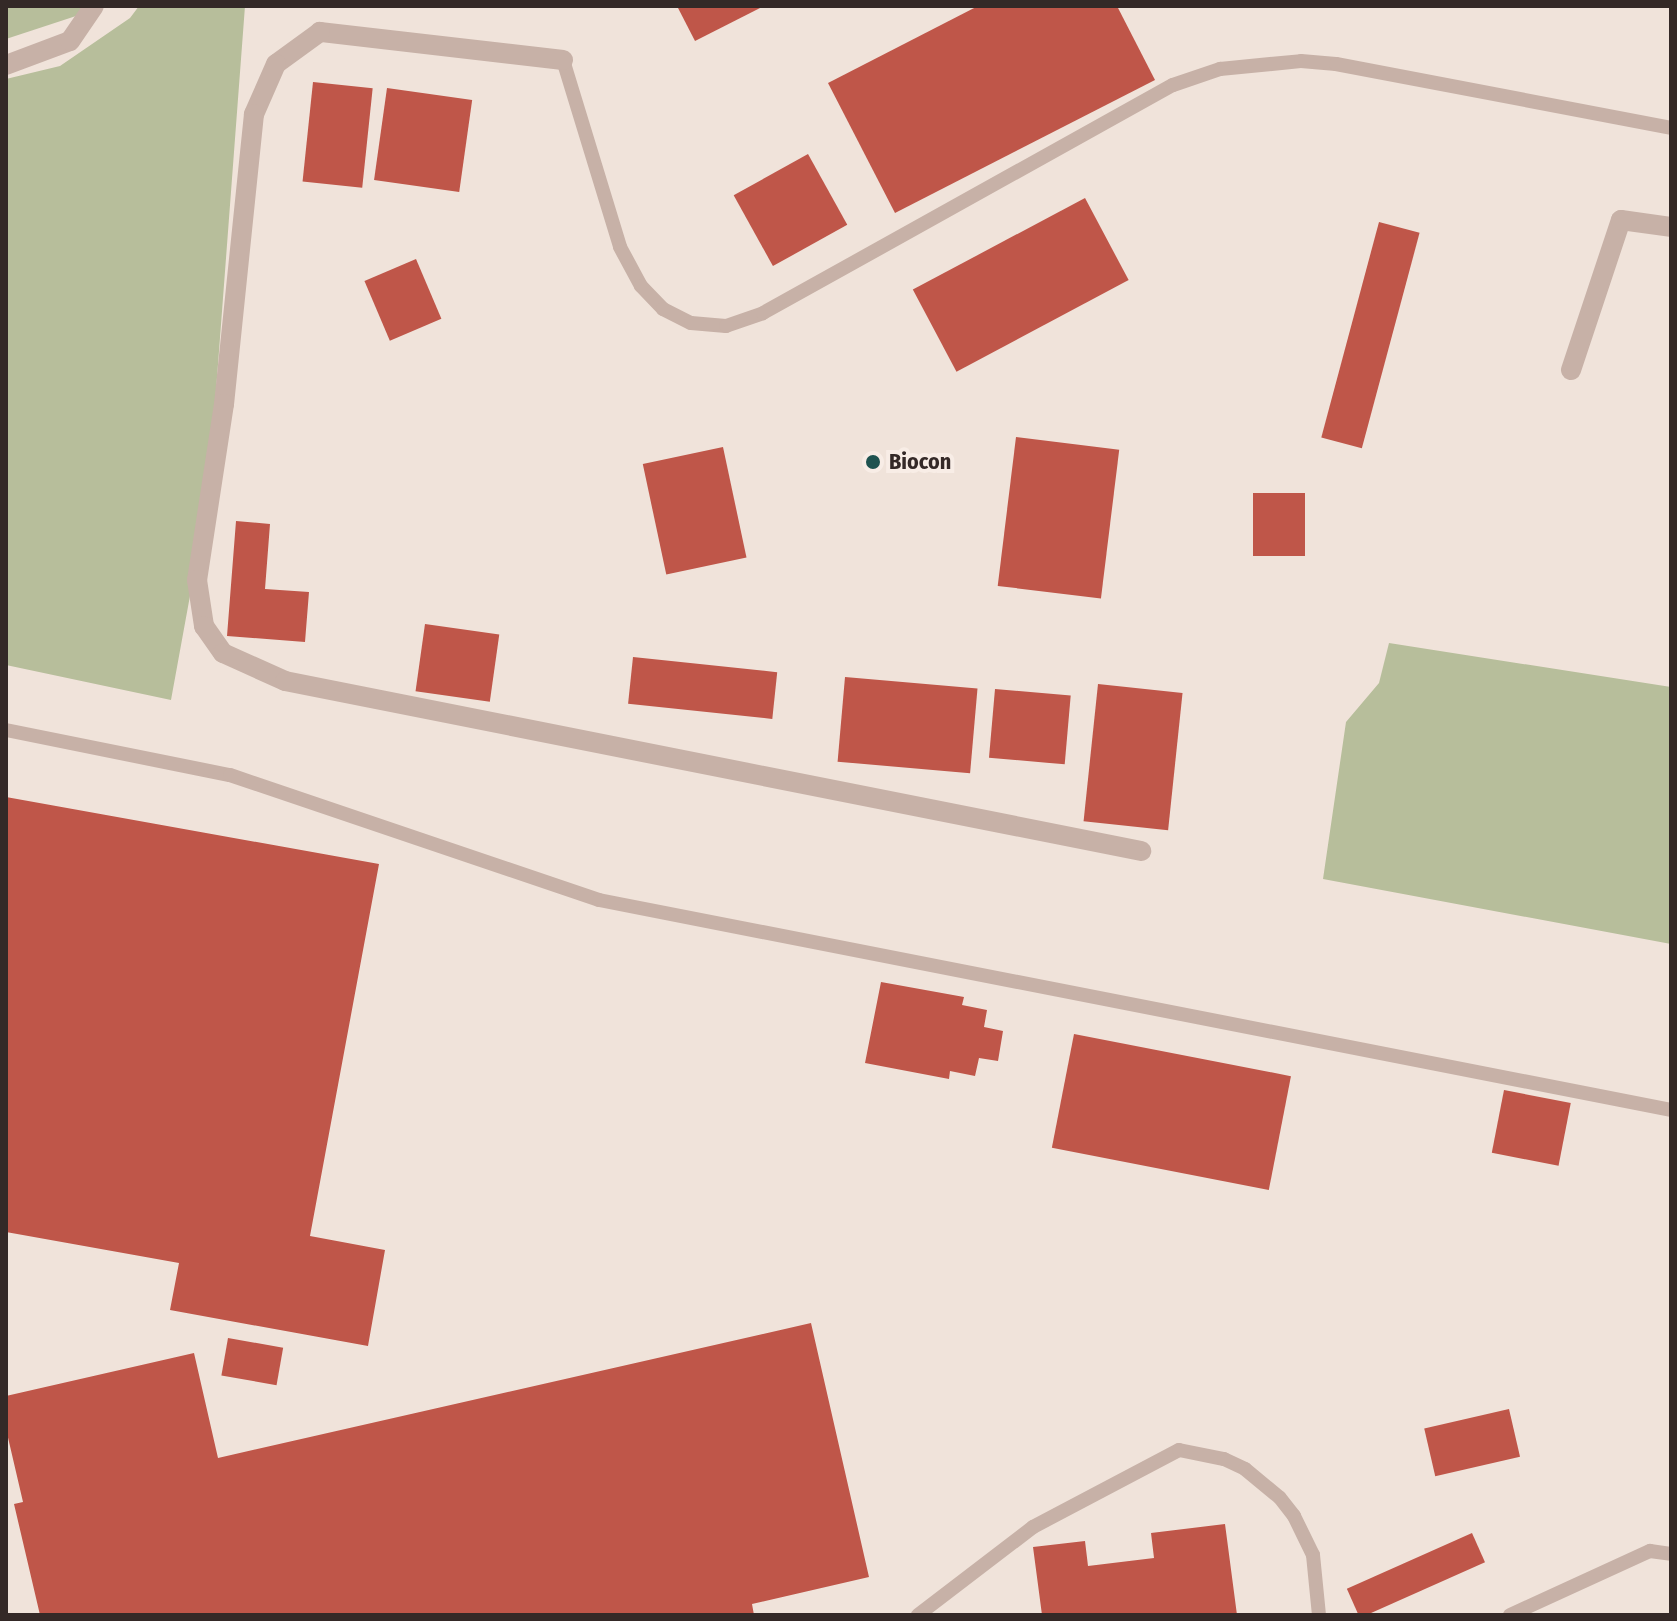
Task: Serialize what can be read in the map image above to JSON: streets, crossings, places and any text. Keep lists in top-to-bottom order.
{
  "places": ["Biocon"]
}
